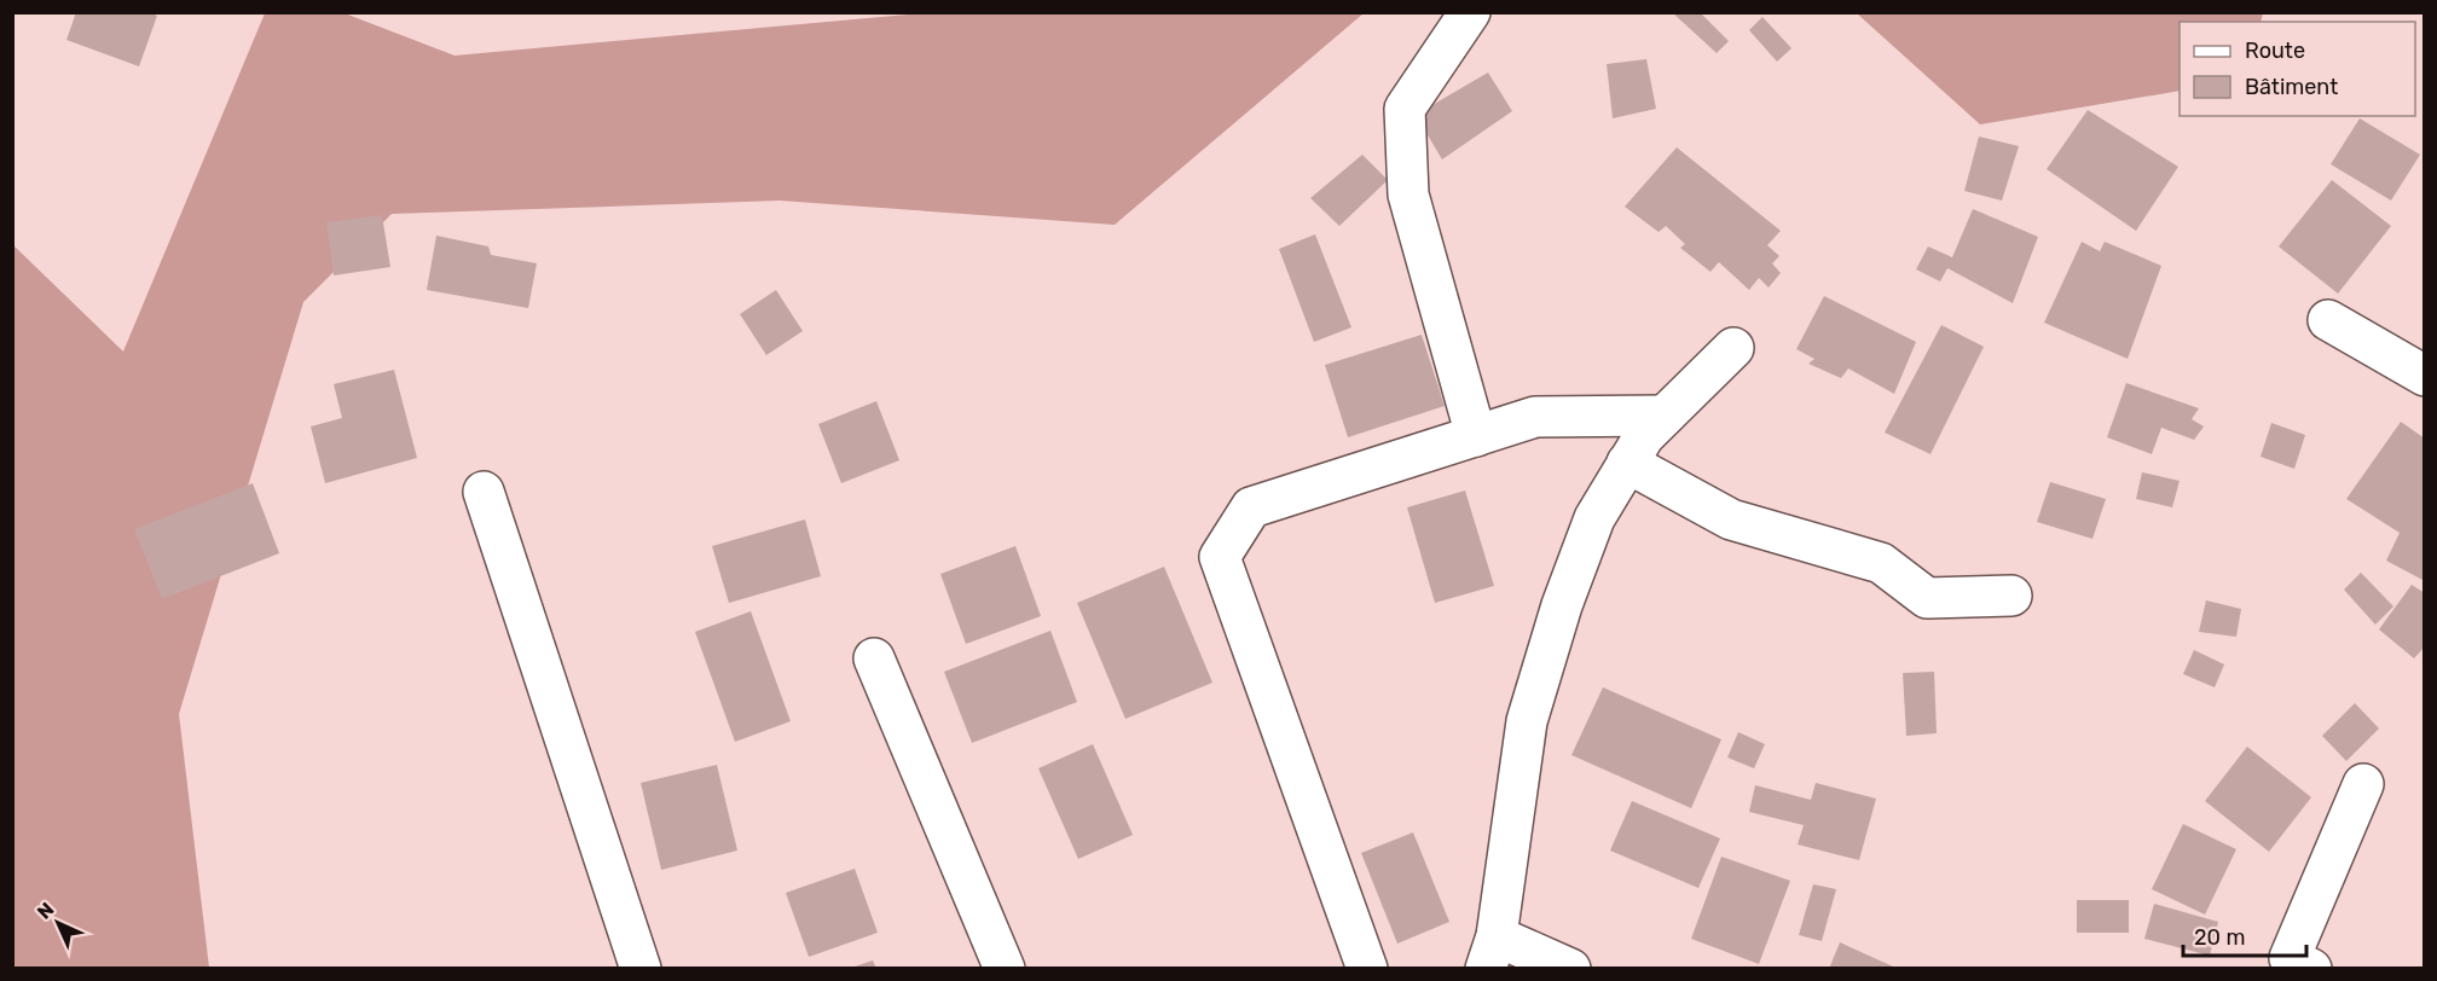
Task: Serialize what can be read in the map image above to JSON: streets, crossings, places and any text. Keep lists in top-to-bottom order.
{
  "legend": ["Route", "Bâtiment"],
  "scale_bar": "20 m",
  "north": "top left"
}
